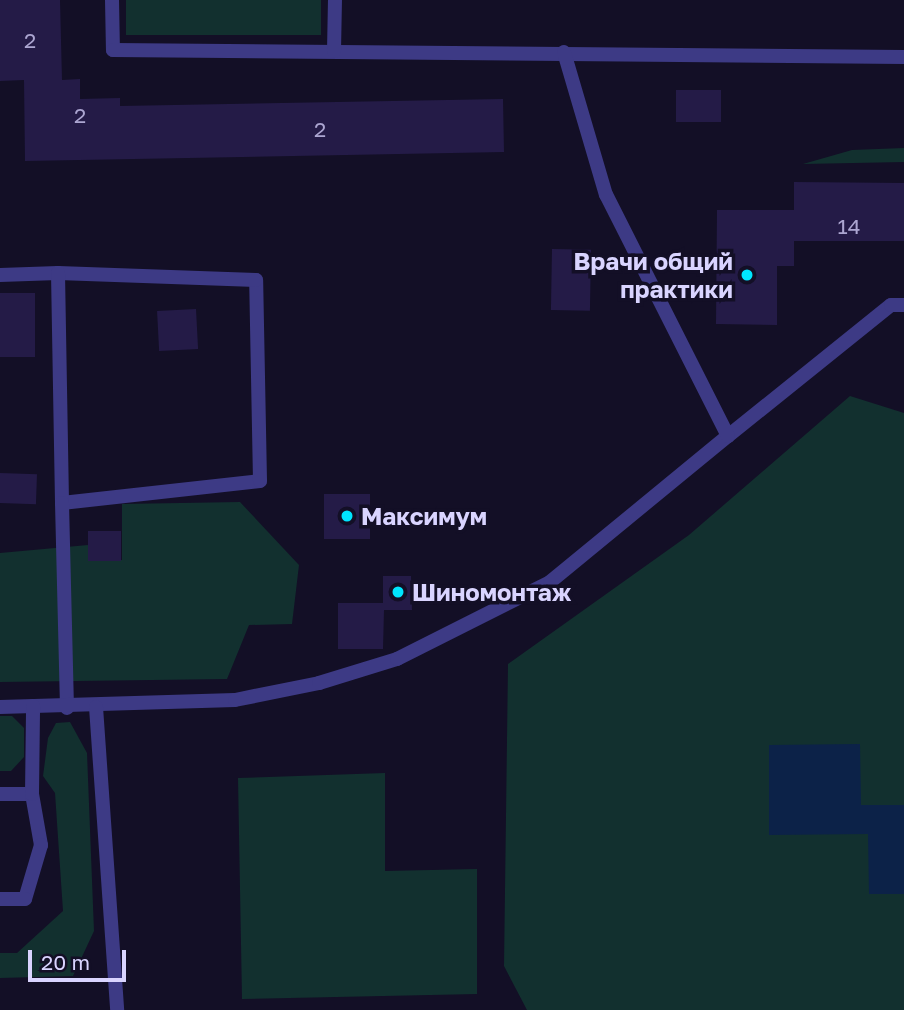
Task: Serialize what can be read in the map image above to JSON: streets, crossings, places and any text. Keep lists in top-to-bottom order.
{
  "places": ["Врачи общий практики", "Максимум", "Шиномонтаж"],
  "house_numbers": [
    "2",
    "2",
    "2",
    "14"
  ],
  "scale_bar": "20 m"
}
